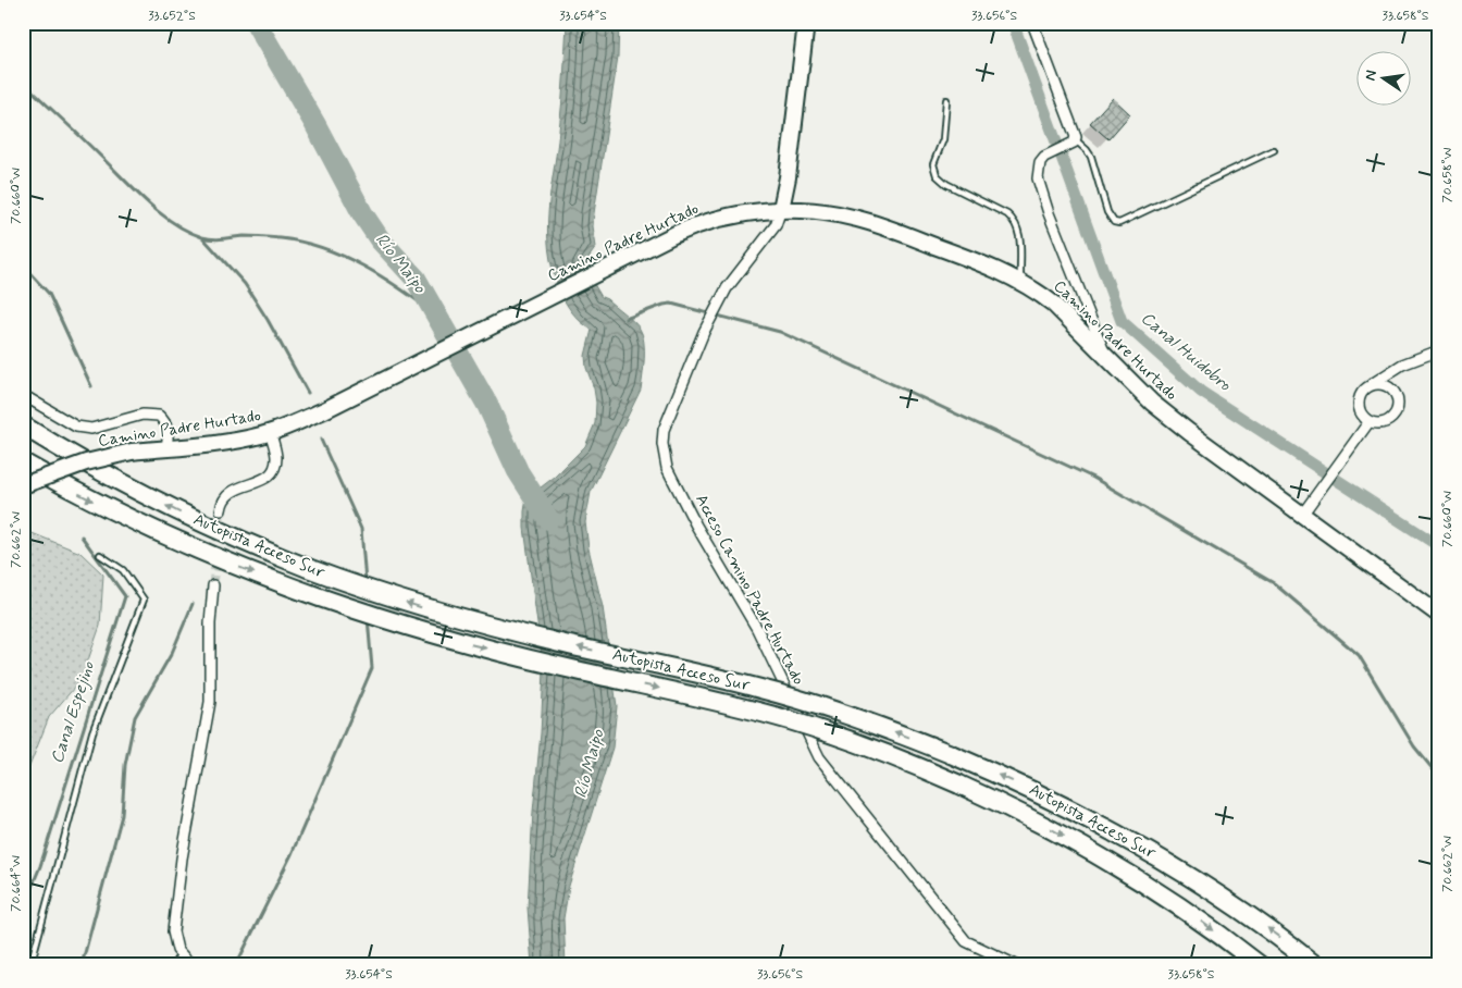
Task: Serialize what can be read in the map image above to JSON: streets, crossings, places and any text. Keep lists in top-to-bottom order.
{
  "streets": {
    "highway": ["Autopista Acceso Sur"],
    "main road": ["Camino Padre Hurtado"],
    "street": ["Acceso Camino Padre Hurtado"]
  },
  "crossings": [
    ["Camino Padre Hurtado", "Acceso Camino Padre Hurtado"]
  ],
  "water": ["Río Maipo", "Canal Huidobro", "Canal Espejino"],
  "north": "left",
  "coordinates": [
    "33.652°S",
    "33.654°S",
    "33.656°S",
    "33.658°S",
    "70.658°W",
    "70.660°W",
    "70.662°W",
    "70.664°W"
  ]
}
